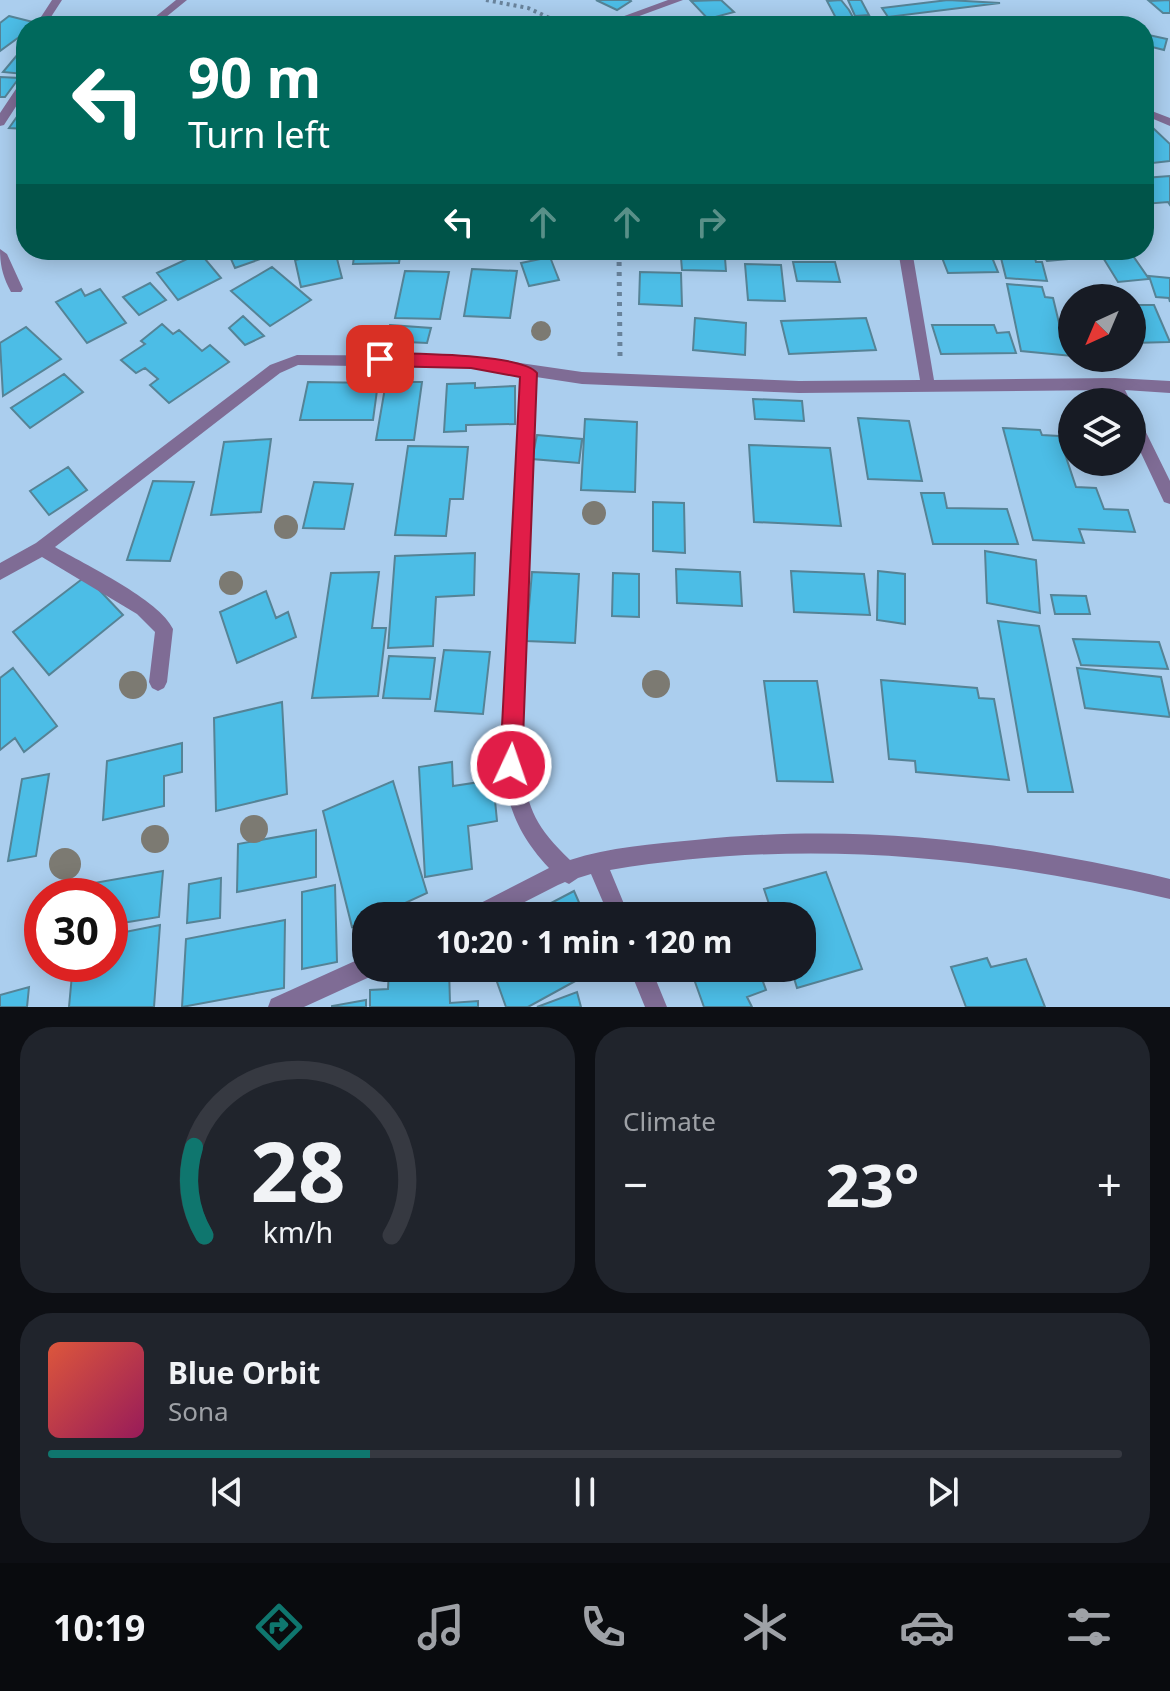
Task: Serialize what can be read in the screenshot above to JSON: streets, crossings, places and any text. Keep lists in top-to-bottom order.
{
  "north": "bottom left",
  "page": {
    "turn": ["90 m", "Turn left"],
    "limit": "30",
    "trip": "10:20 · 1 min · 120 m",
    "tile": "Climate",
    "heat": ["−", "23°", "+"],
    "song": ["Blue Orbit", "Sona"],
    "tabs": "10:19",
    "gauge": ["28", "km/h"]
  }
}
